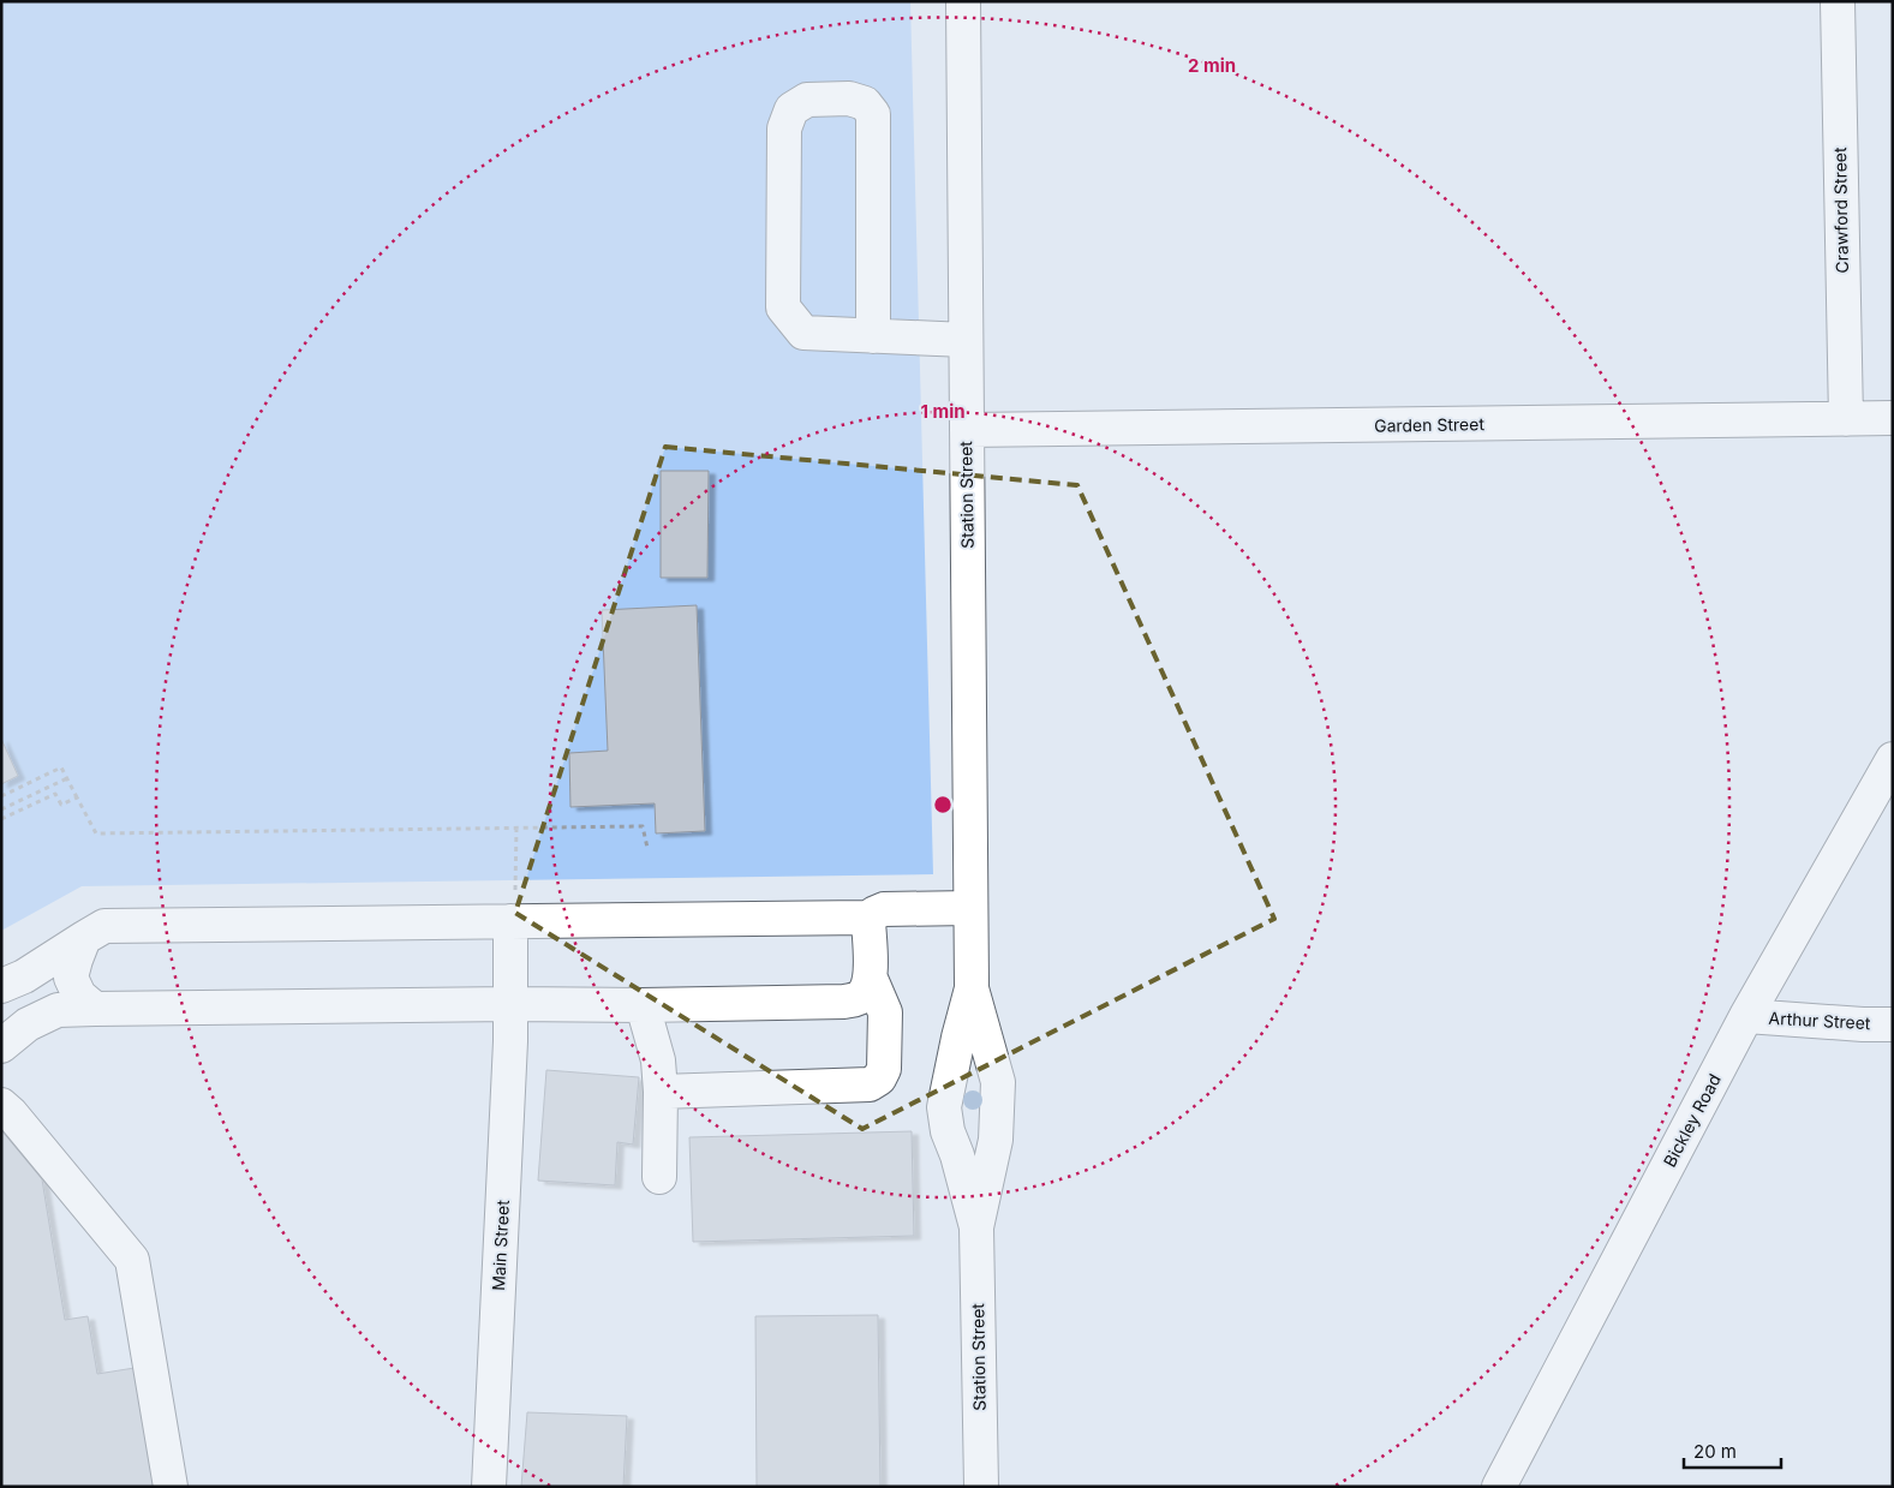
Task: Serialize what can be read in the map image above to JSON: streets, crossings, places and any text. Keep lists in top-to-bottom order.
{
  "streets": {
    "street": [
      "Crawford Street",
      "Garden Street",
      "Station Street",
      "Arthur Street",
      "Bickley Road",
      "Main Street"
    ]
  },
  "crossings": [
    ["Crawford Street", "Garden Street"],
    ["Garden Street", "Station Street"],
    ["Arthur Street", "Bickley Road"]
  ],
  "scale_bar": "20 m",
  "rings": ["2 min", "1 min"]
}
